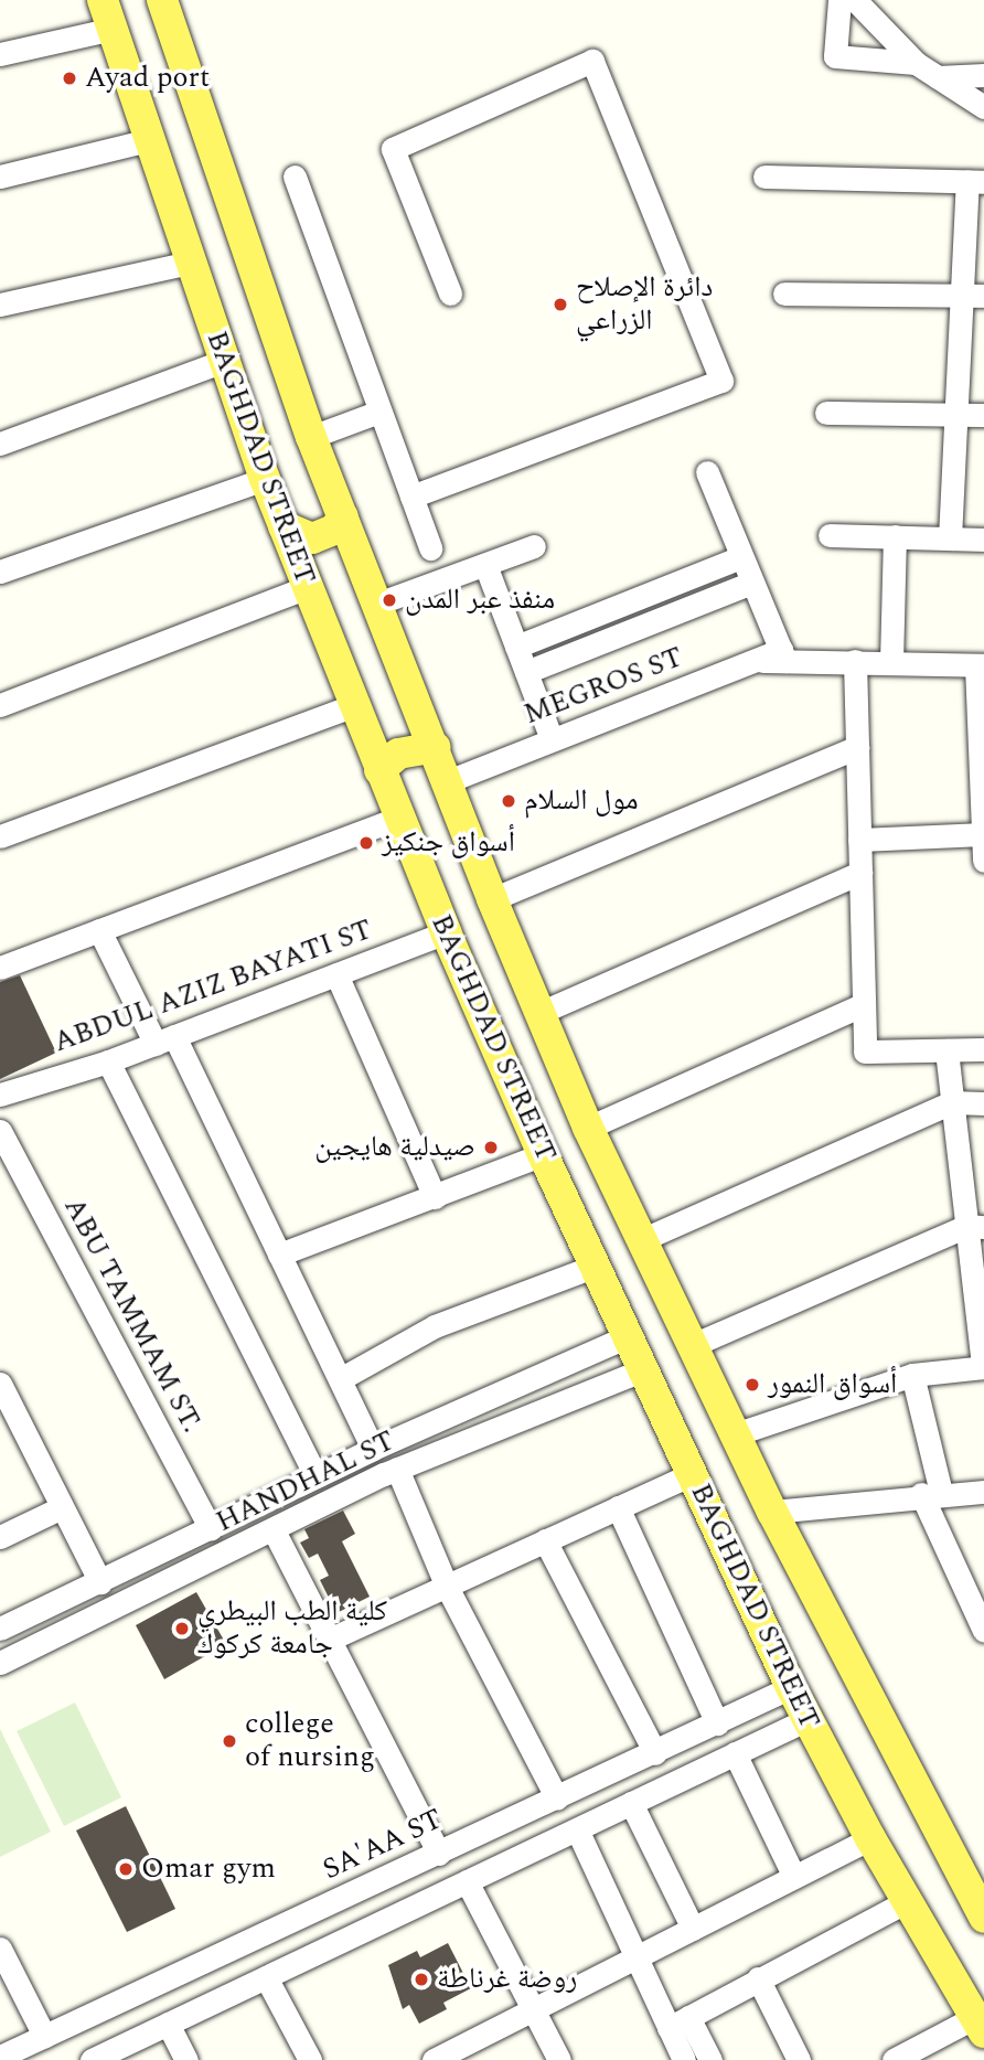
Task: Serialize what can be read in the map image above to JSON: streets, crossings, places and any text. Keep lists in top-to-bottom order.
{
  "streets": {
    "main road": ["BAGHDAD STREET"],
    "street": [
      "MEGROS ST",
      "ABDUL AZIZ BAYATI ST",
      "ABU TAMMAM ST.",
      "HANDHAL ST",
      "SA'AA ST"
    ]
  },
  "crossings": [
    ["BAGHDAD STREET", "MEGROS ST"],
    ["BAGHDAD STREET", "ABDUL AZIZ BAYATI ST"],
    ["BAGHDAD STREET", "HANDHAL ST"],
    ["BAGHDAD STREET", "SA'AA ST"],
    ["ABU TAMMAM ST.", "HANDHAL ST"]
  ],
  "places": [
    "Ayad port",
    "دائرة الإصلاح الزراعي",
    "منفذ عبر المدن",
    "مول السلام",
    "أسواق جنكيز",
    "صيدلية هايجين",
    "أسواق النمور",
    "كلية الطب البيطري جامعة كركوك",
    "college of nursing",
    "Omar gym",
    "روضة غرناطة"
  ]
}
